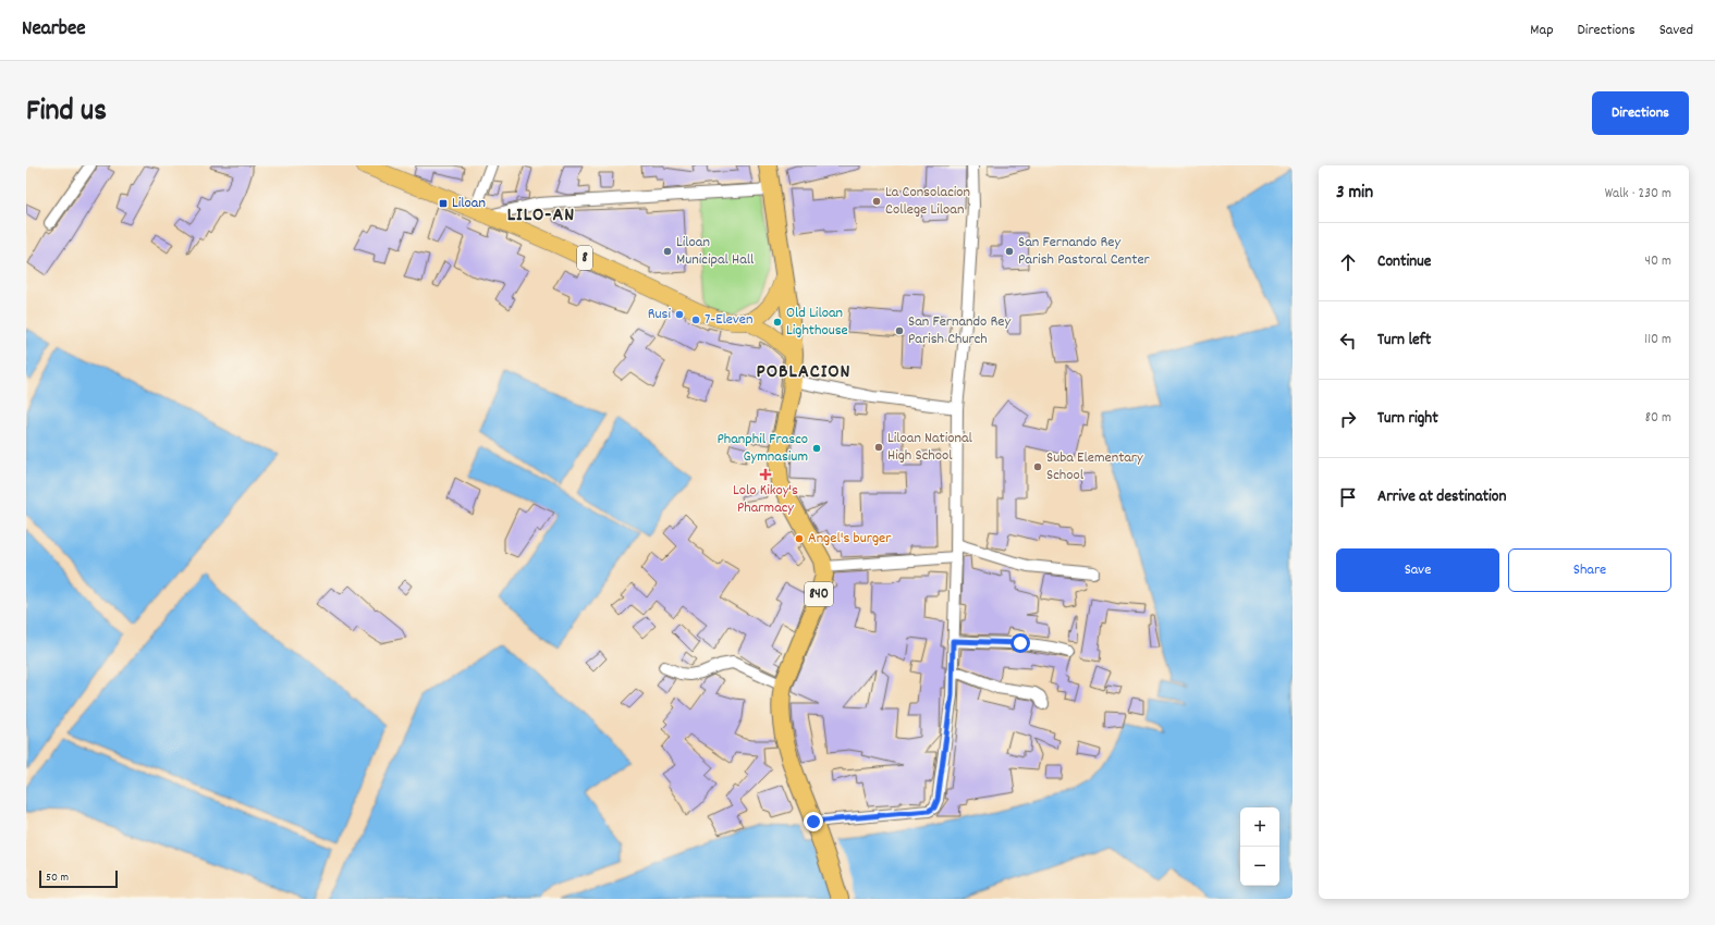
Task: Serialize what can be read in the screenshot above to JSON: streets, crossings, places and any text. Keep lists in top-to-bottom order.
{
  "streets": {
    "highway": ["840"],
    "main road": ["8"]
  },
  "districts": ["LILO-AN", "POBLACION"],
  "places": {
    "other": [
      "La Consolacion College Liloan",
      "Liloan Municipal Hall",
      "San Fernando Rey Parish Pastoral Center",
      "Rusi",
      "7-Eleven",
      "Old Liloan Lighthouse",
      "San Fernando Rey Parish Church",
      "Liloan National High School",
      "Phanphil Frasco Gymnasium",
      "Suba Elementary School",
      "Angel's burger"
    ],
    "transit": ["Liloan"],
    "health": ["Lolo Kikoy's Pharmacy"]
  },
  "scale_bar": "50 m",
  "page": {
    "header": "Nearbee",
    "nav": ["Map", "Directions", "Saved"],
    "title": "Find us",
    "buttons": [
      "Directions",
      ["Save", "Share"]
    ],
    "heading": ["3 min", "Walk · 230 m"],
    "list": [
      ["Continue", "40 m"],
      ["Turn left", "110 m"],
      ["Turn right", "80 m"],
      "Arrive at destination"
    ],
    "map_buttons": ["+", "−"],
    "scale": "50 m"
  }
}
